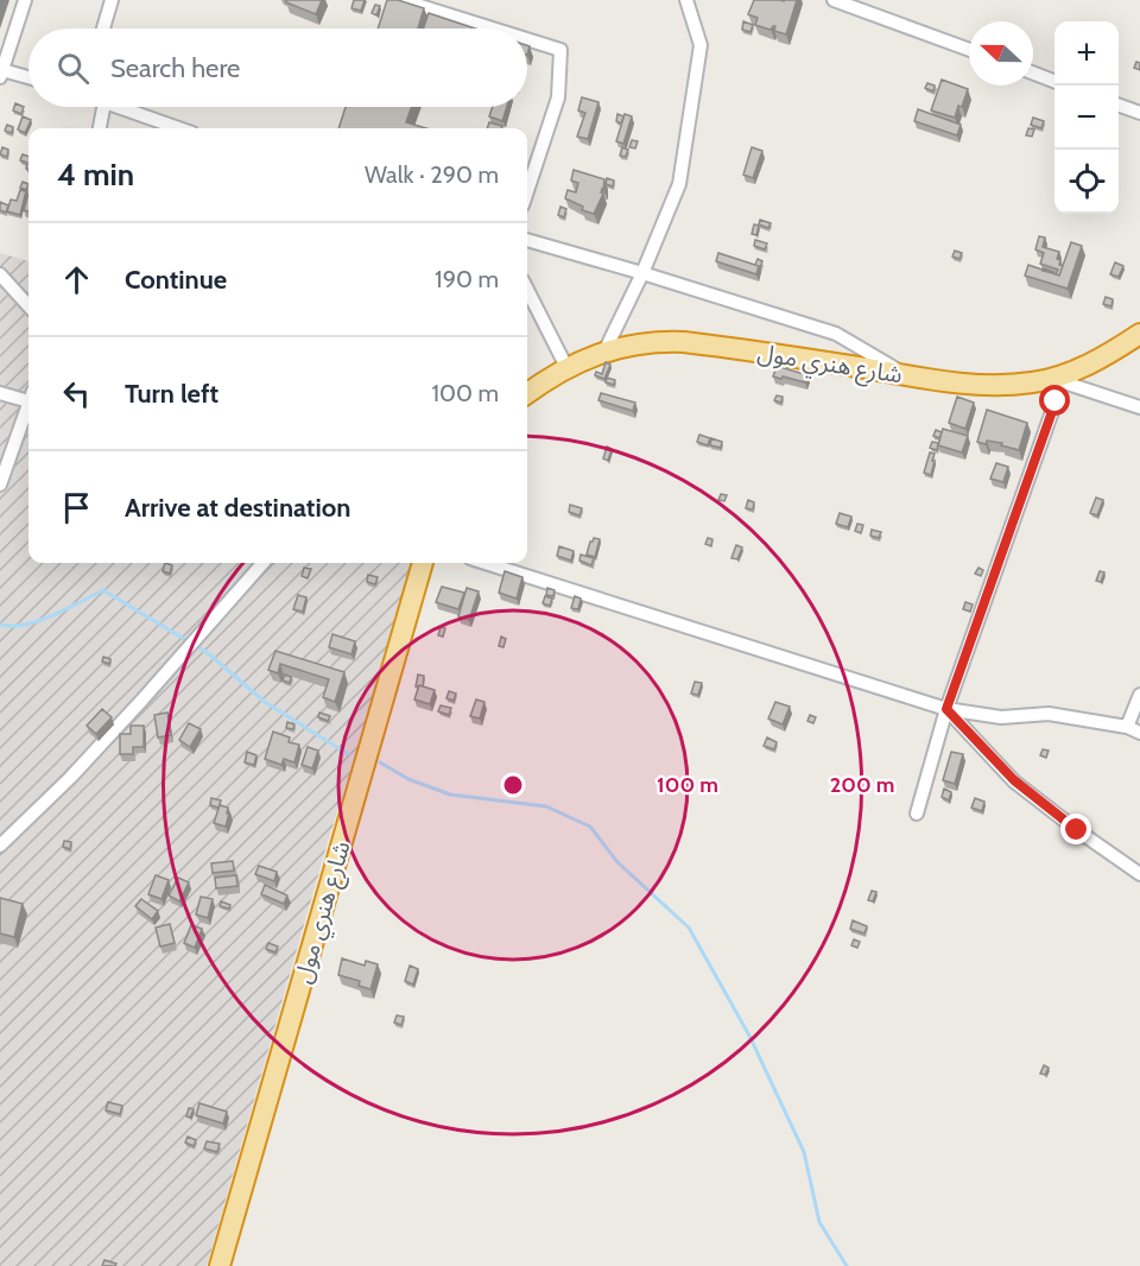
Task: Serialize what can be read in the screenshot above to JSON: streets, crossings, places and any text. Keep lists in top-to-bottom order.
{
  "streets": {
    "highway": ["شارع هنري مول"]
  },
  "north": "left",
  "page": {
    "map_buttons": ["+", "−"],
    "search": "Search here",
    "heading": ["4 min", "Walk · 290 m"],
    "list": [
      ["Continue", "190 m"],
      ["Turn left", "100 m"],
      "Arrive at destination"
    ]
  },
  "rings": ["100 m", "200 m"]
}
